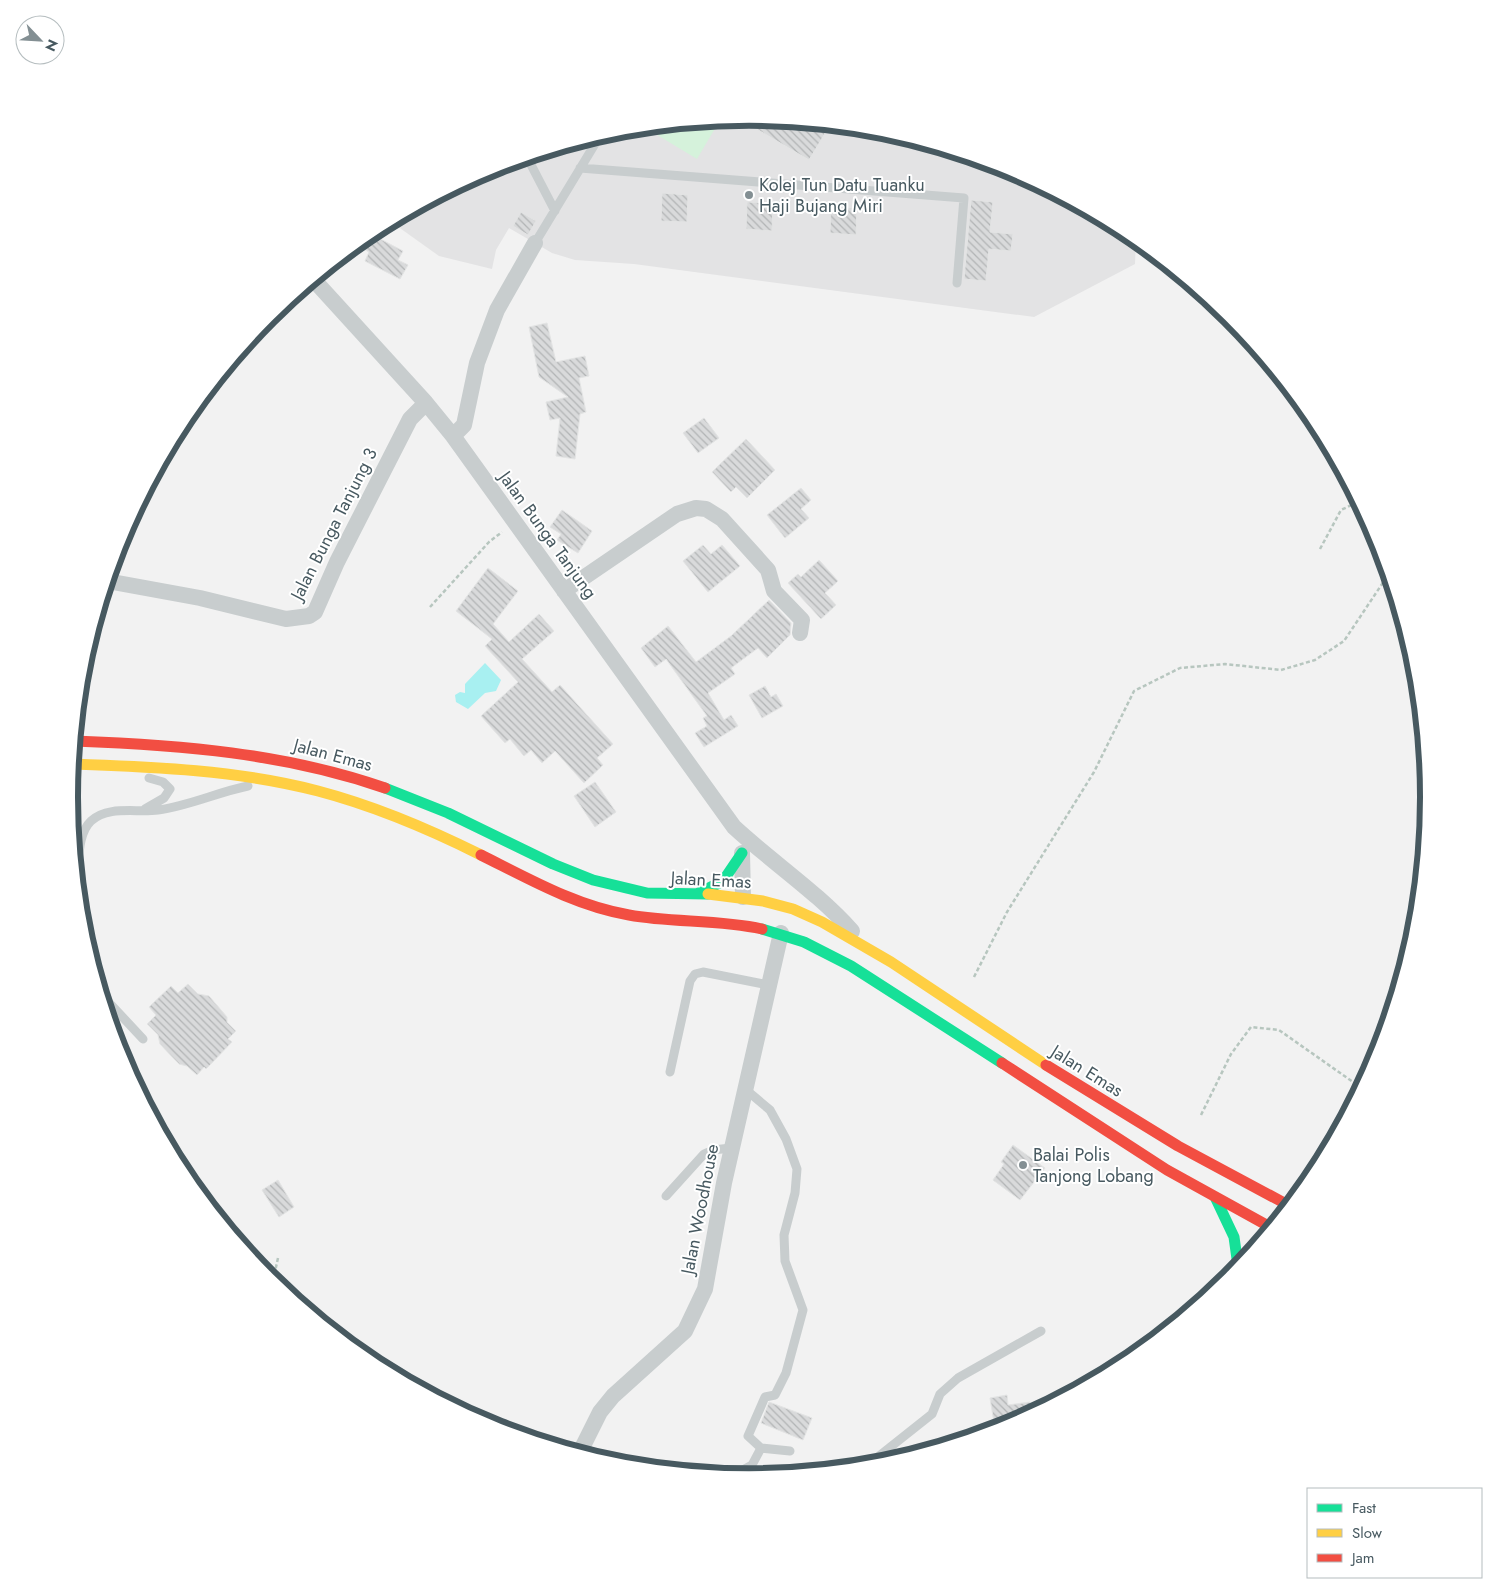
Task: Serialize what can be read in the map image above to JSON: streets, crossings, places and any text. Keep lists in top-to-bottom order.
{
  "streets": {
    "main road": ["Jalan Emas"],
    "street": ["Jalan Bunga Tanjung 3", "Jalan Bunga Tanjung", "Jalan Woodhouse"]
  },
  "crossings": [
    ["Jalan Bunga Tanjung 3", "Jalan Bunga Tanjung"]
  ],
  "places": ["Kolej Tun Datu Tuanku Haji Bujang Miri", "Balai Polis Tanjong Lobang"],
  "legend": ["Fast", "Slow", "Jam"],
  "north": "bottom right"
}
